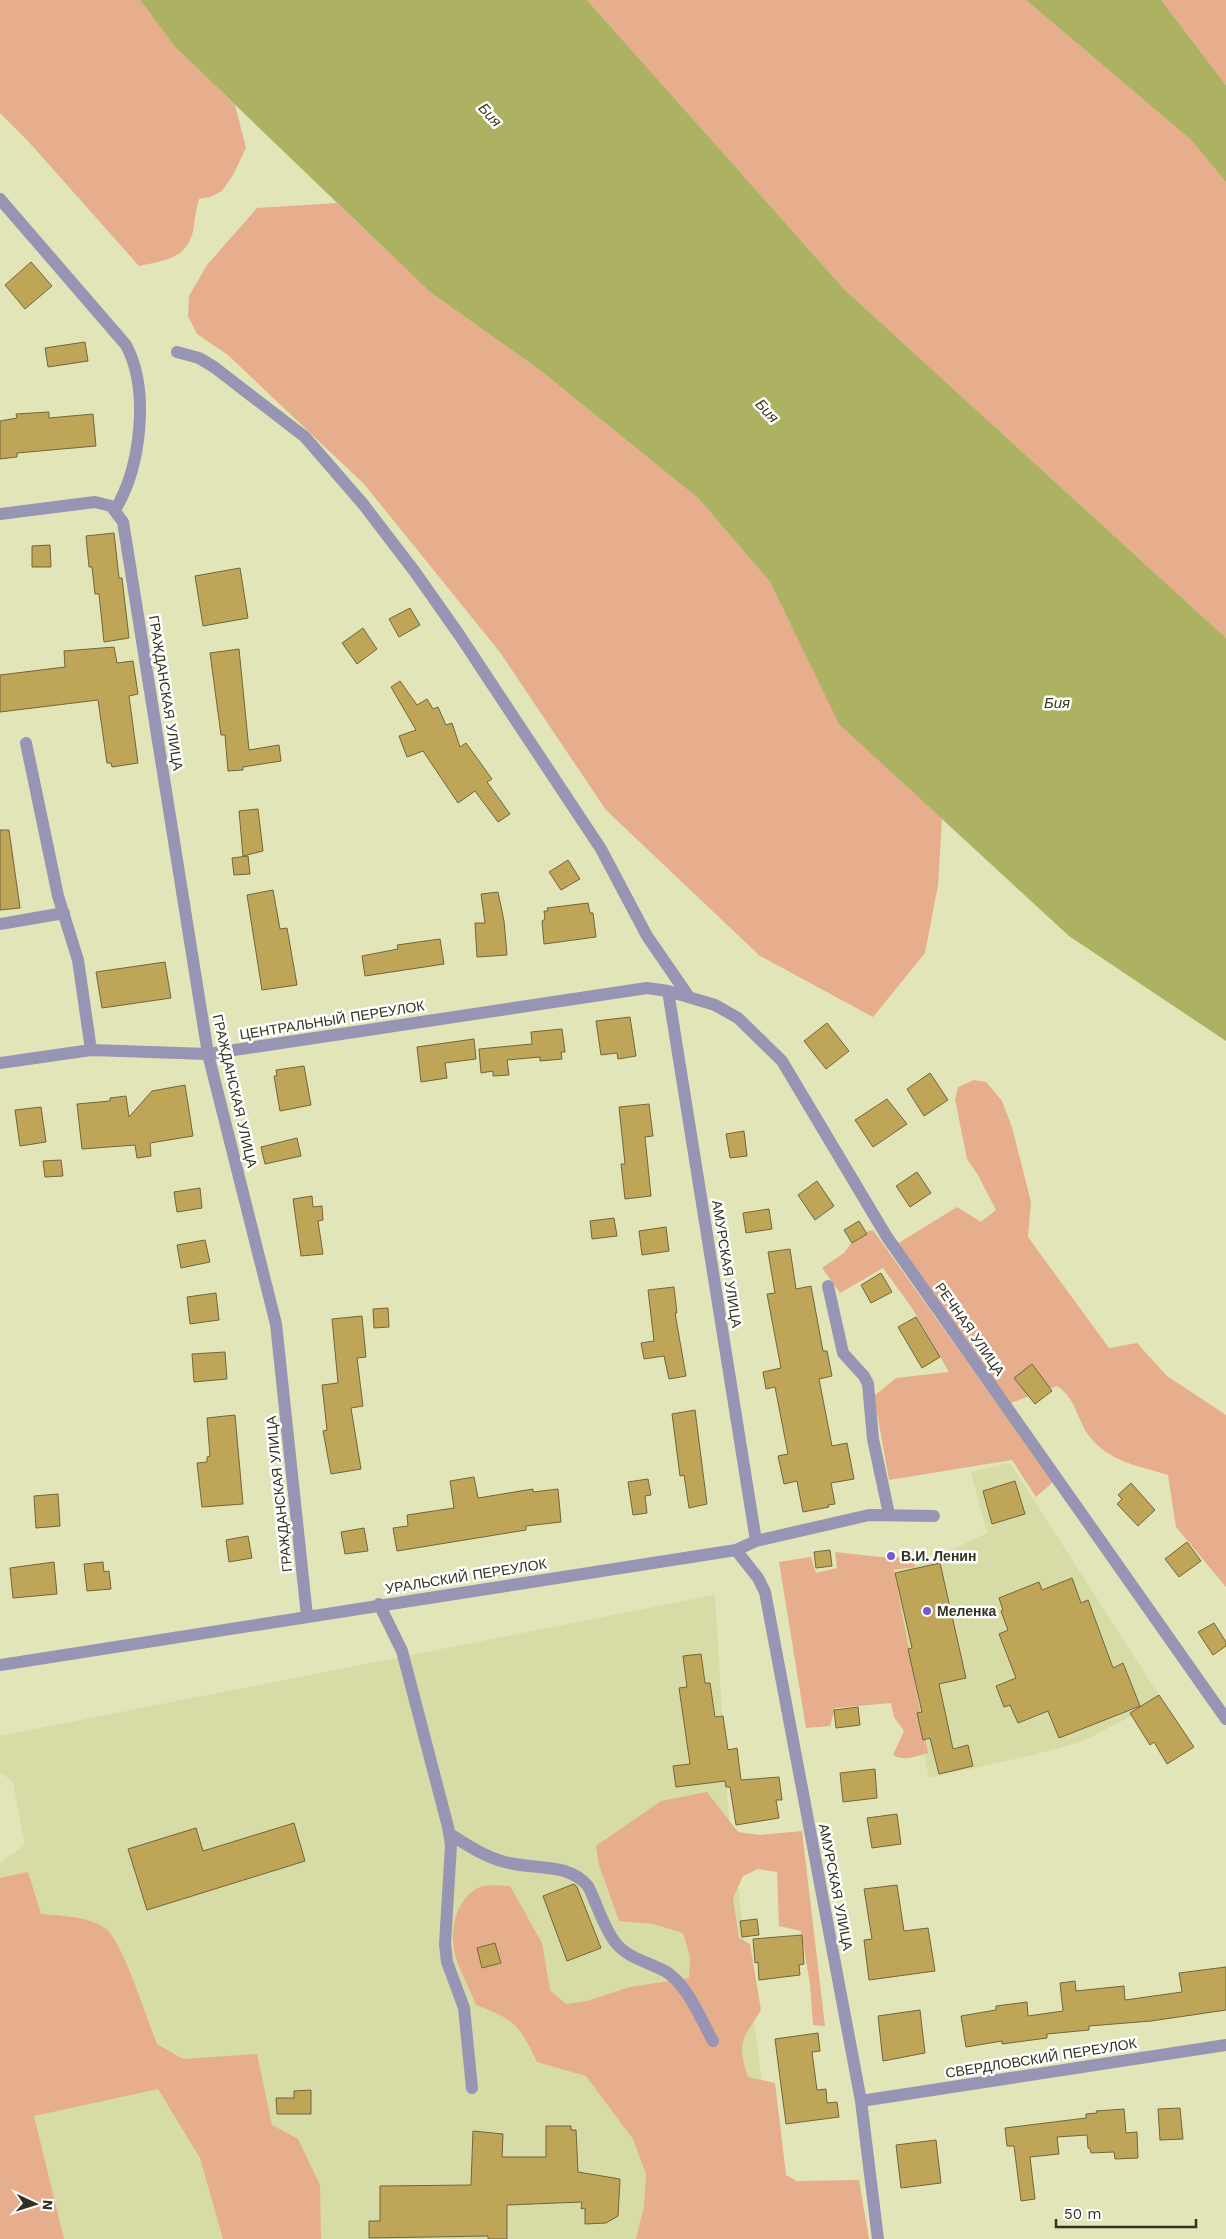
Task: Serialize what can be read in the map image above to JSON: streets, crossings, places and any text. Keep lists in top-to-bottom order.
{
  "streets": {
    "street": [
      "ГРАЖДАНСКАЯ УЛИЦА",
      "ЦЕНТРАЛЬНЫЙ ПЕРЕУЛОК",
      "АМУРСКАЯ УЛИЦА",
      "РЕЧНАЯ УЛИЦА",
      "УРАЛЬСКИЙ ПЕРЕУЛОК",
      "СВЕРДЛОВСКИЙ ПЕРЕУЛОК"
    ]
  },
  "crossings": [
    ["ГРАЖДАНСКАЯ УЛИЦА", "ЦЕНТРАЛЬНЫЙ ПЕРЕУЛОК"],
    ["ГРАЖДАНСКАЯ УЛИЦА", "УРАЛЬСКИЙ ПЕРЕУЛОК"],
    ["ЦЕНТРАЛЬНЫЙ ПЕРЕУЛОК", "АМУРСКАЯ УЛИЦА"],
    ["ЦЕНТРАЛЬНЫЙ ПЕРЕУЛОК", "РЕЧНАЯ УЛИЦА"],
    ["АМУРСКАЯ УЛИЦА", "РЕЧНАЯ УЛИЦА"],
    ["АМУРСКАЯ УЛИЦА", "УРАЛЬСКИЙ ПЕРЕУЛОК"],
    ["АМУРСКАЯ УЛИЦА", "СВЕРДЛОВСКИЙ ПЕРЕУЛОК"]
  ],
  "water": ["Бия"],
  "places": ["В.И. Ленин", "Меленка"],
  "scale_bar": "50 m",
  "north": "right"
}
